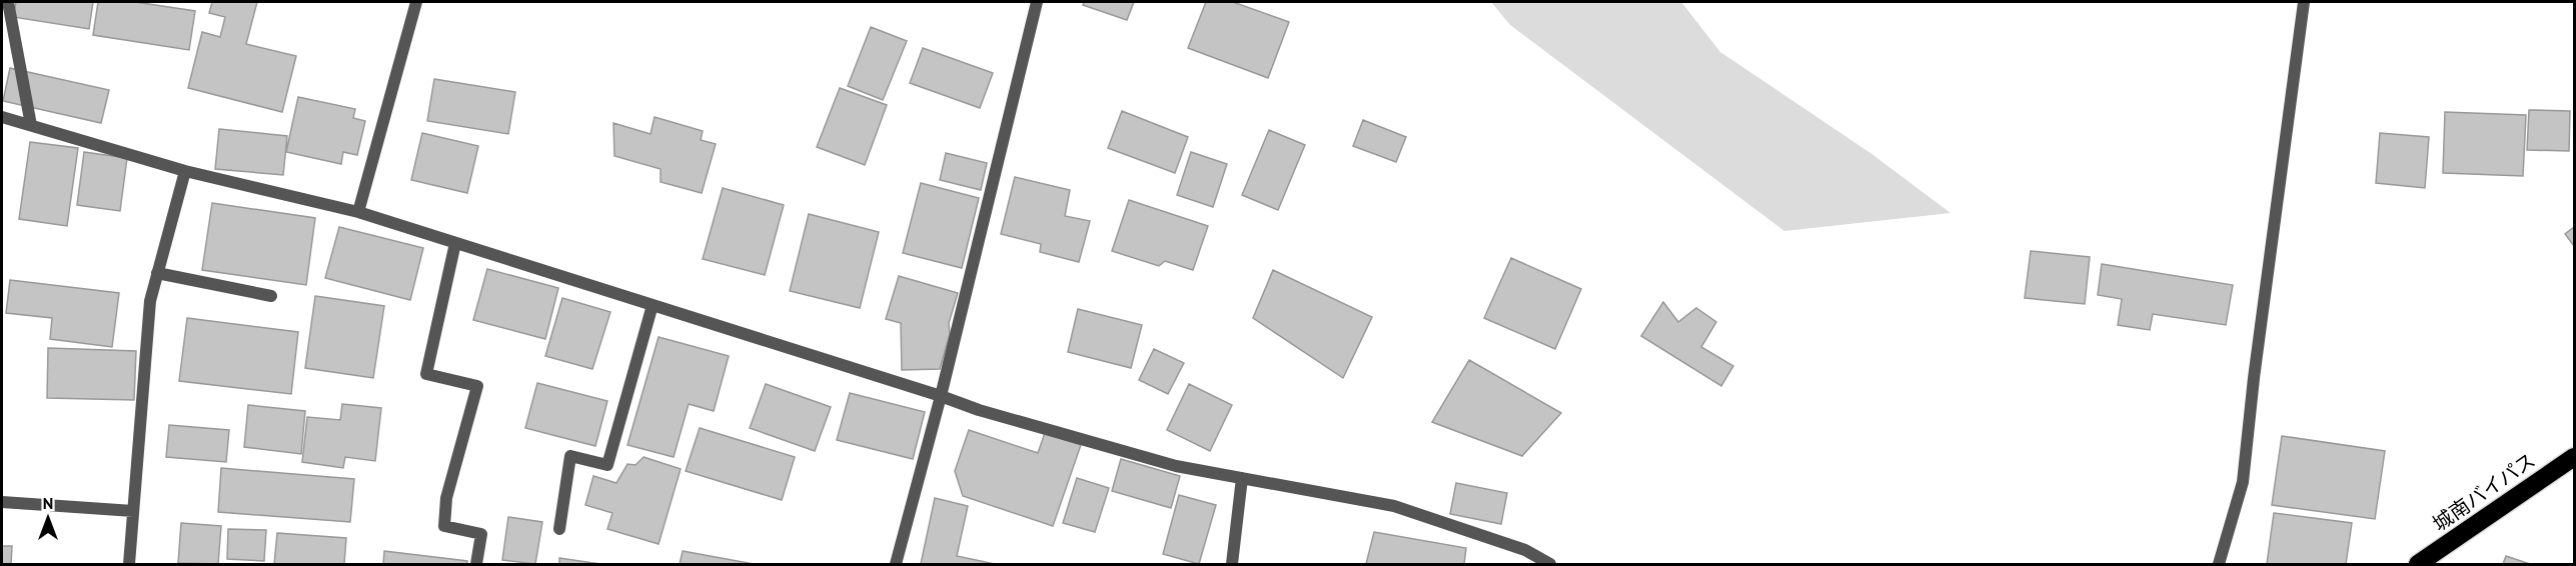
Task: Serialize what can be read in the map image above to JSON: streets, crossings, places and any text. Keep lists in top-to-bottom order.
{
  "streets": {
    "highway": ["城南バイパス"]
  },
  "north": "top"
}
